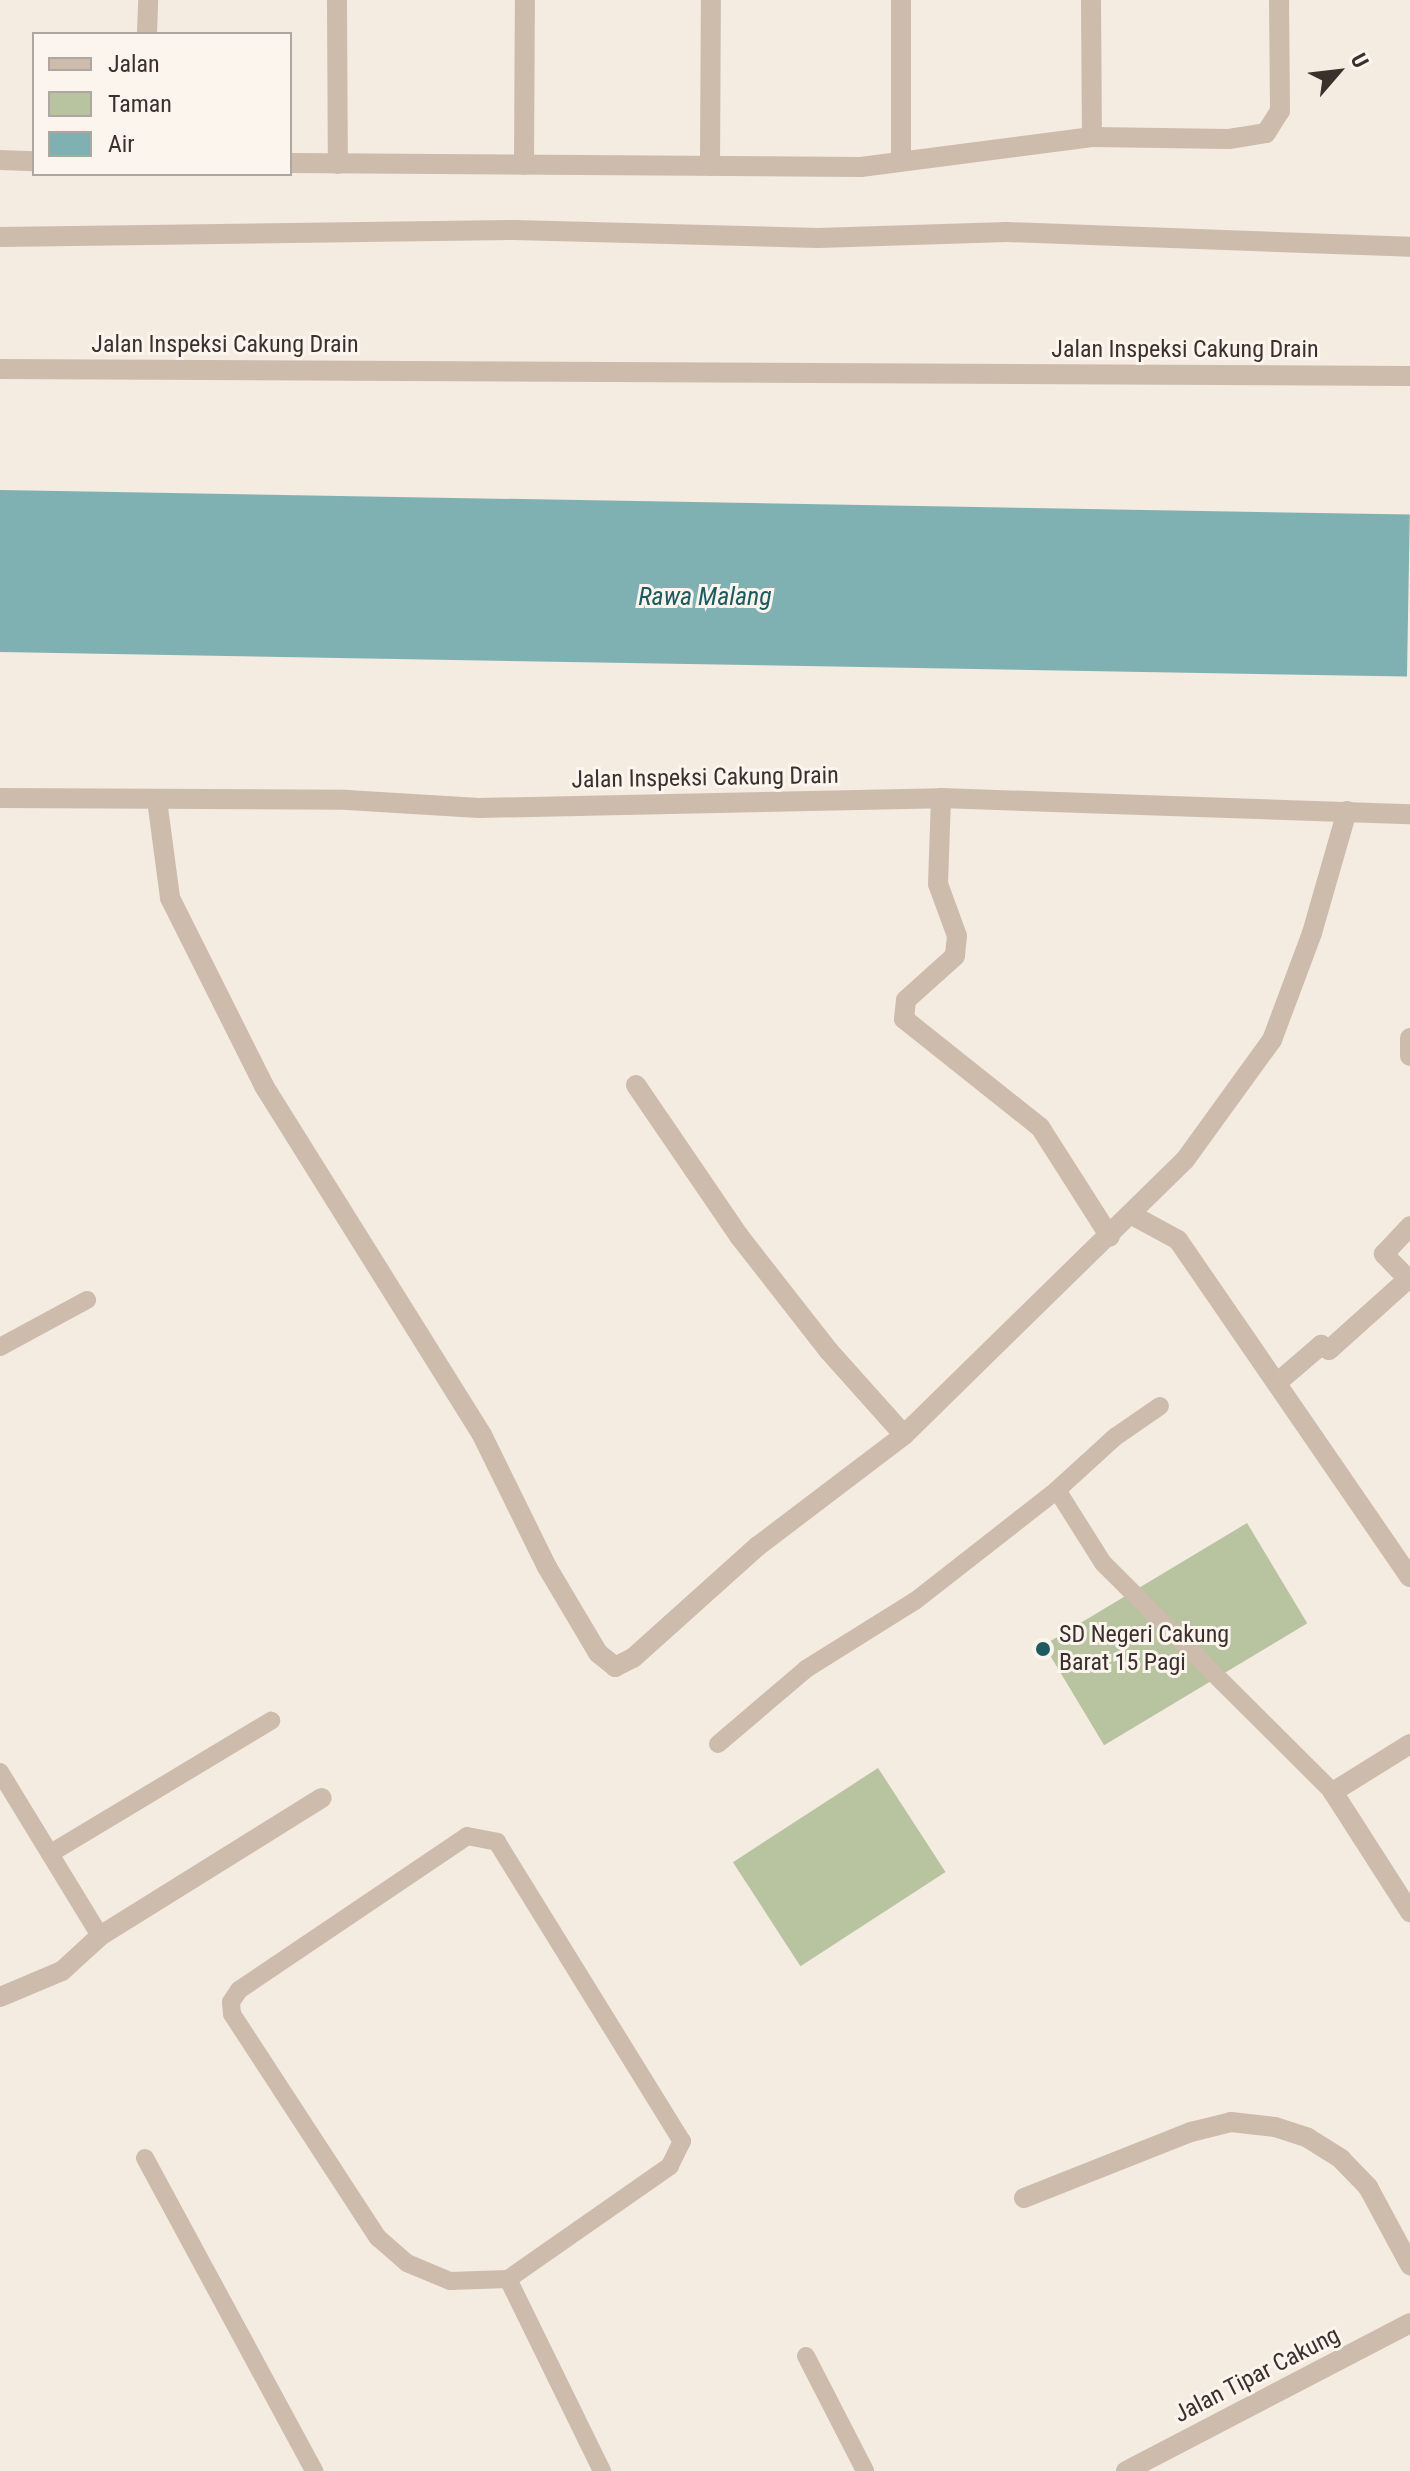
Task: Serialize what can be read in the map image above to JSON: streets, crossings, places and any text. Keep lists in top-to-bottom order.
{
  "streets": {
    "street": ["Jalan Inspeksi Cakung Drain", "Jalan Tipar Cakung"]
  },
  "water": ["Rawa Malang"],
  "places": ["SD Negeri Cakung Barat 15 Pagi"],
  "legend": ["Jalan", "Taman", "Air"],
  "north": "top right"
}
